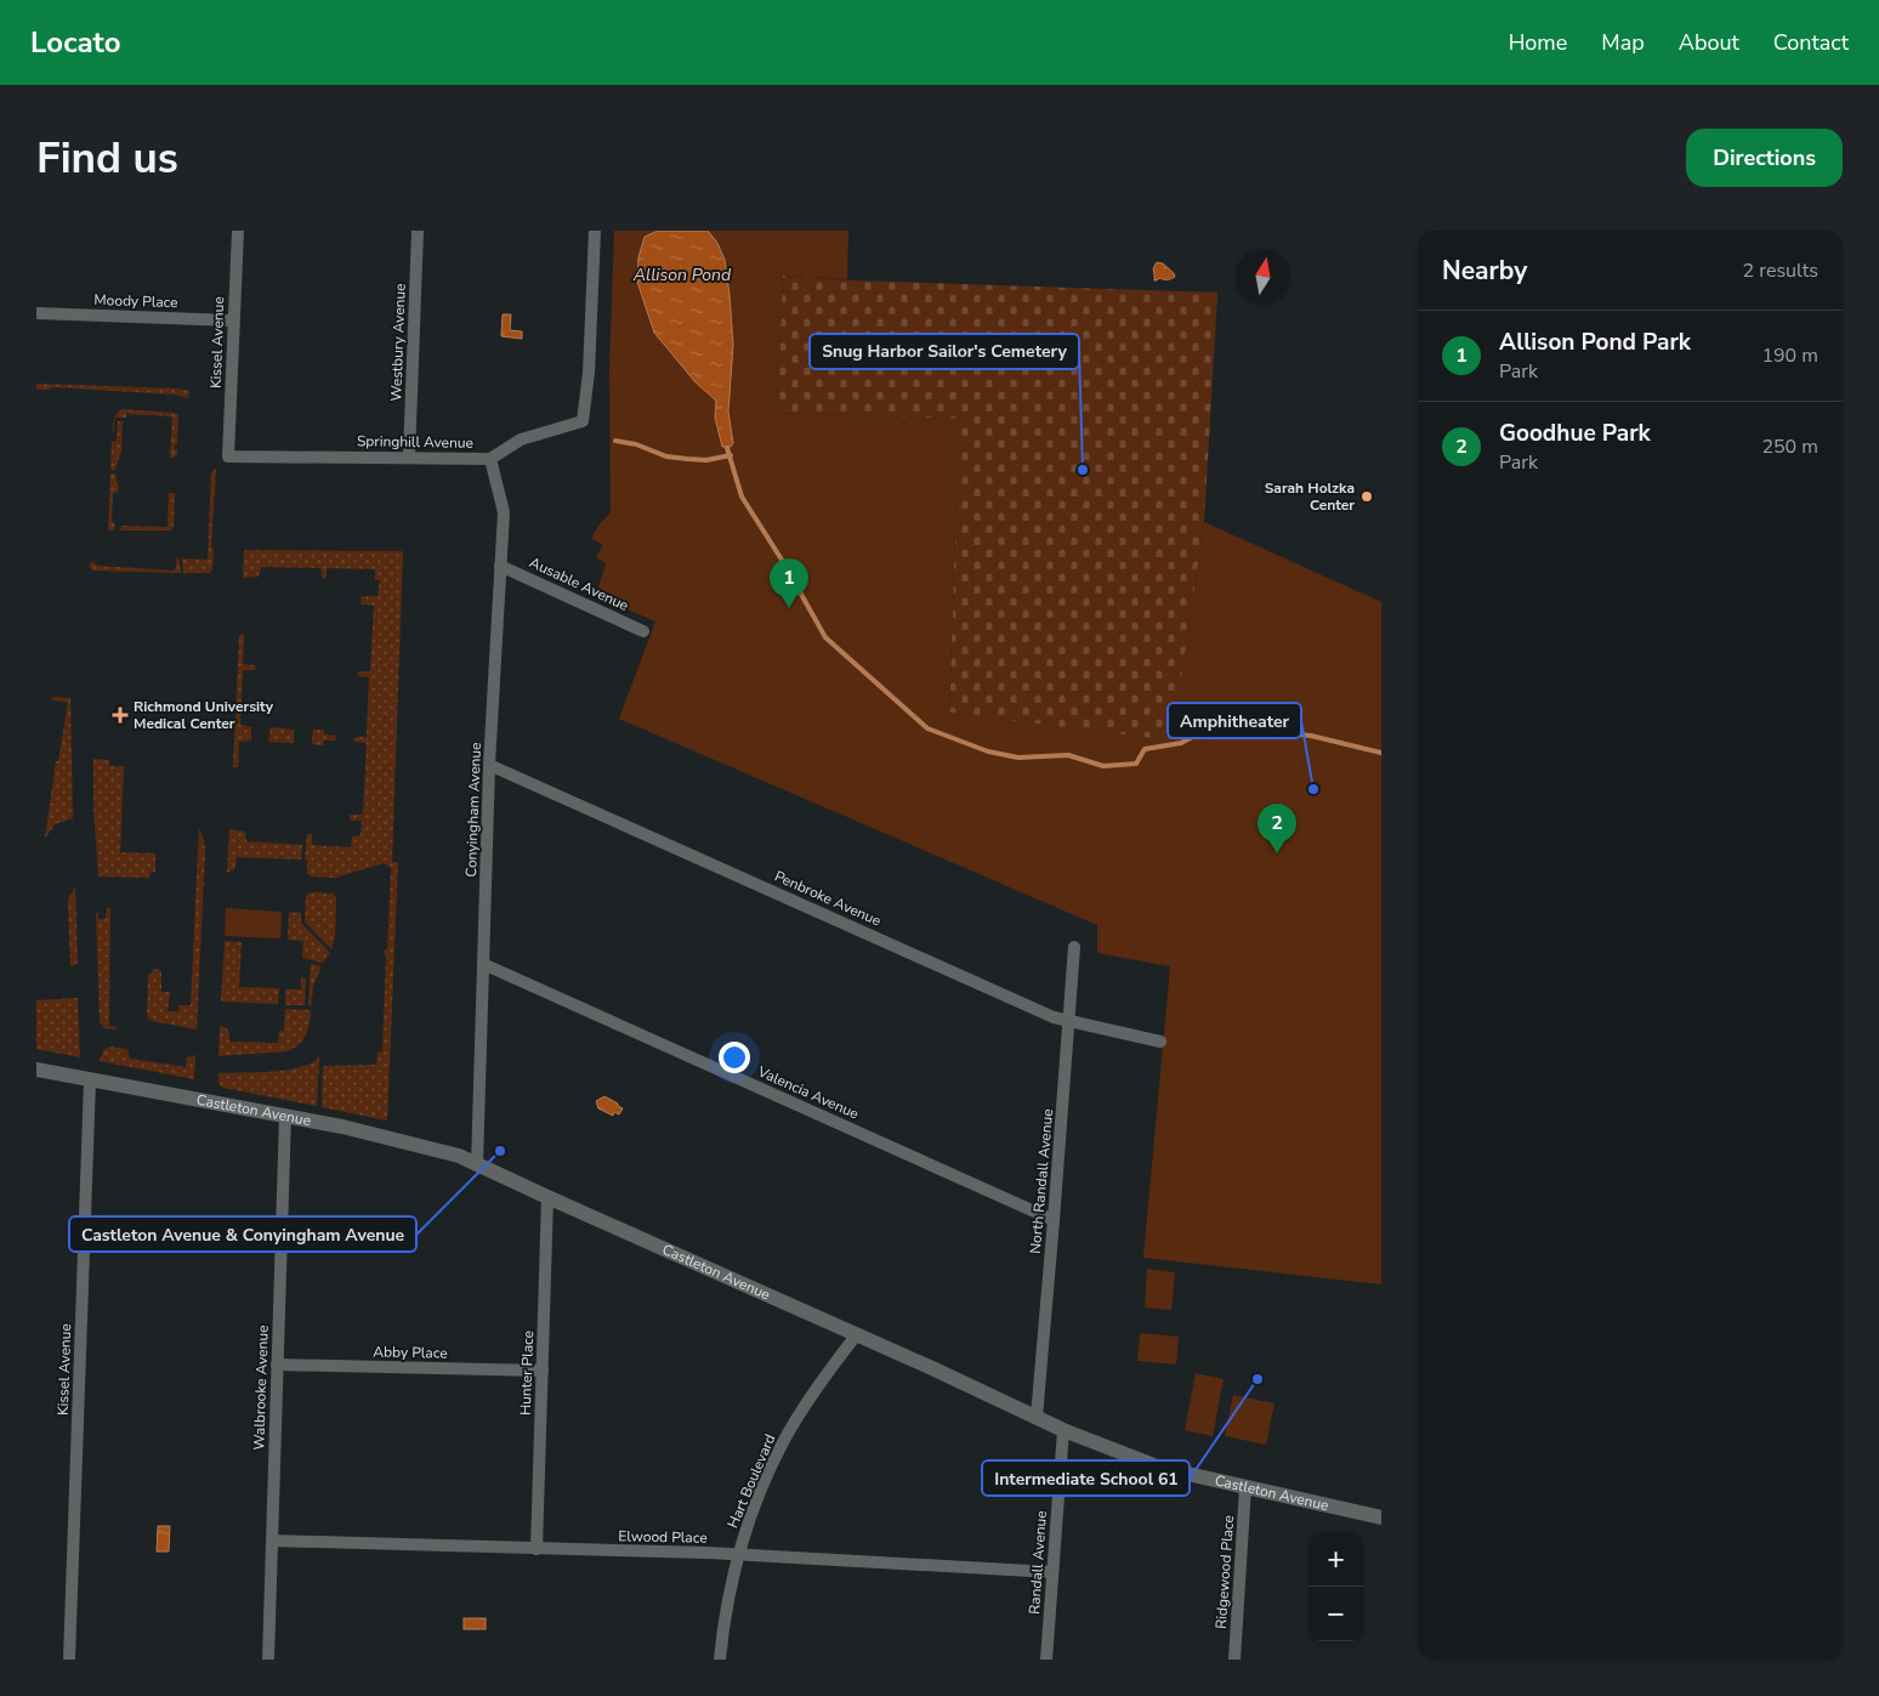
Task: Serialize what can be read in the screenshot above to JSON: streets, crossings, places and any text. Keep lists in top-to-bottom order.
{
  "streets": {
    "street": [
      "Moody Place",
      "Kissel Avenue",
      "Westbury Avenue",
      "Springhill Avenue",
      "Ausable Avenue",
      "Conyingham Avenue",
      "Penbroke Avenue",
      "Valencia Avenue",
      "Castleton Avenue",
      "North Randall Avenue",
      "Abby Place",
      "Hunter Place",
      "Walbrooke Avenue",
      "Hart Boulevard",
      "Elwood Place",
      "Randall Avenue",
      "Ridgewood Place"
    ]
  },
  "crossings": [
    ["Moody Place", "Kissel Avenue"],
    ["Kissel Avenue", "Springhill Avenue"],
    ["Kissel Avenue", "Castleton Avenue"],
    ["Westbury Avenue", "Springhill Avenue"],
    ["Springhill Avenue", "Conyingham Avenue"],
    ["Ausable Avenue", "Conyingham Avenue"],
    ["Conyingham Avenue", "Penbroke Avenue"],
    ["Conyingham Avenue", "Valencia Avenue"],
    ["Conyingham Avenue", "Castleton Avenue"],
    ["Penbroke Avenue", "North Randall Avenue"],
    ["Valencia Avenue", "North Randall Avenue"],
    ["Castleton Avenue", "North Randall Avenue"],
    ["Castleton Avenue", "Hunter Place"],
    ["Castleton Avenue", "Walbrooke Avenue"],
    ["Castleton Avenue", "Hart Boulevard"],
    ["Castleton Avenue", "Randall Avenue"],
    ["Castleton Avenue", "Ridgewood Place"],
    ["Abby Place", "Hunter Place"],
    ["Abby Place", "Walbrooke Avenue"],
    ["Hunter Place", "Elwood Place"],
    ["Walbrooke Avenue", "Elwood Place"],
    ["Hart Boulevard", "Elwood Place"],
    ["Elwood Place", "Randall Avenue"]
  ],
  "water": ["Allison Pond"],
  "places": {
    "other": [
      "Snug Harbor Sailor's Cemetery",
      "Sarah Holzka Center",
      "Amphitheater",
      "Castleton Avenue & Conyingham Avenue",
      "Intermediate School 61"
    ],
    "health": ["Richmond University Medical Center"]
  },
  "north": "top",
  "page": {
    "header": "Locato",
    "nav": [
      "Home",
      "Map",
      "About",
      "Contact"
    ],
    "buttons": "Directions",
    "title": "Find us",
    "heading": ["Nearby", "2 results"],
    "list": [
      {
        "mark": "1",
        "name": "Allison Pond Park",
        "note": "Park",
        "value": "190 m"
      },
      {
        "mark": "2",
        "name": "Goodhue Park",
        "note": "Park",
        "value": "250 m"
      }
    ],
    "pins": ["1", "2"],
    "map_buttons": ["+", "−"]
  }
}
